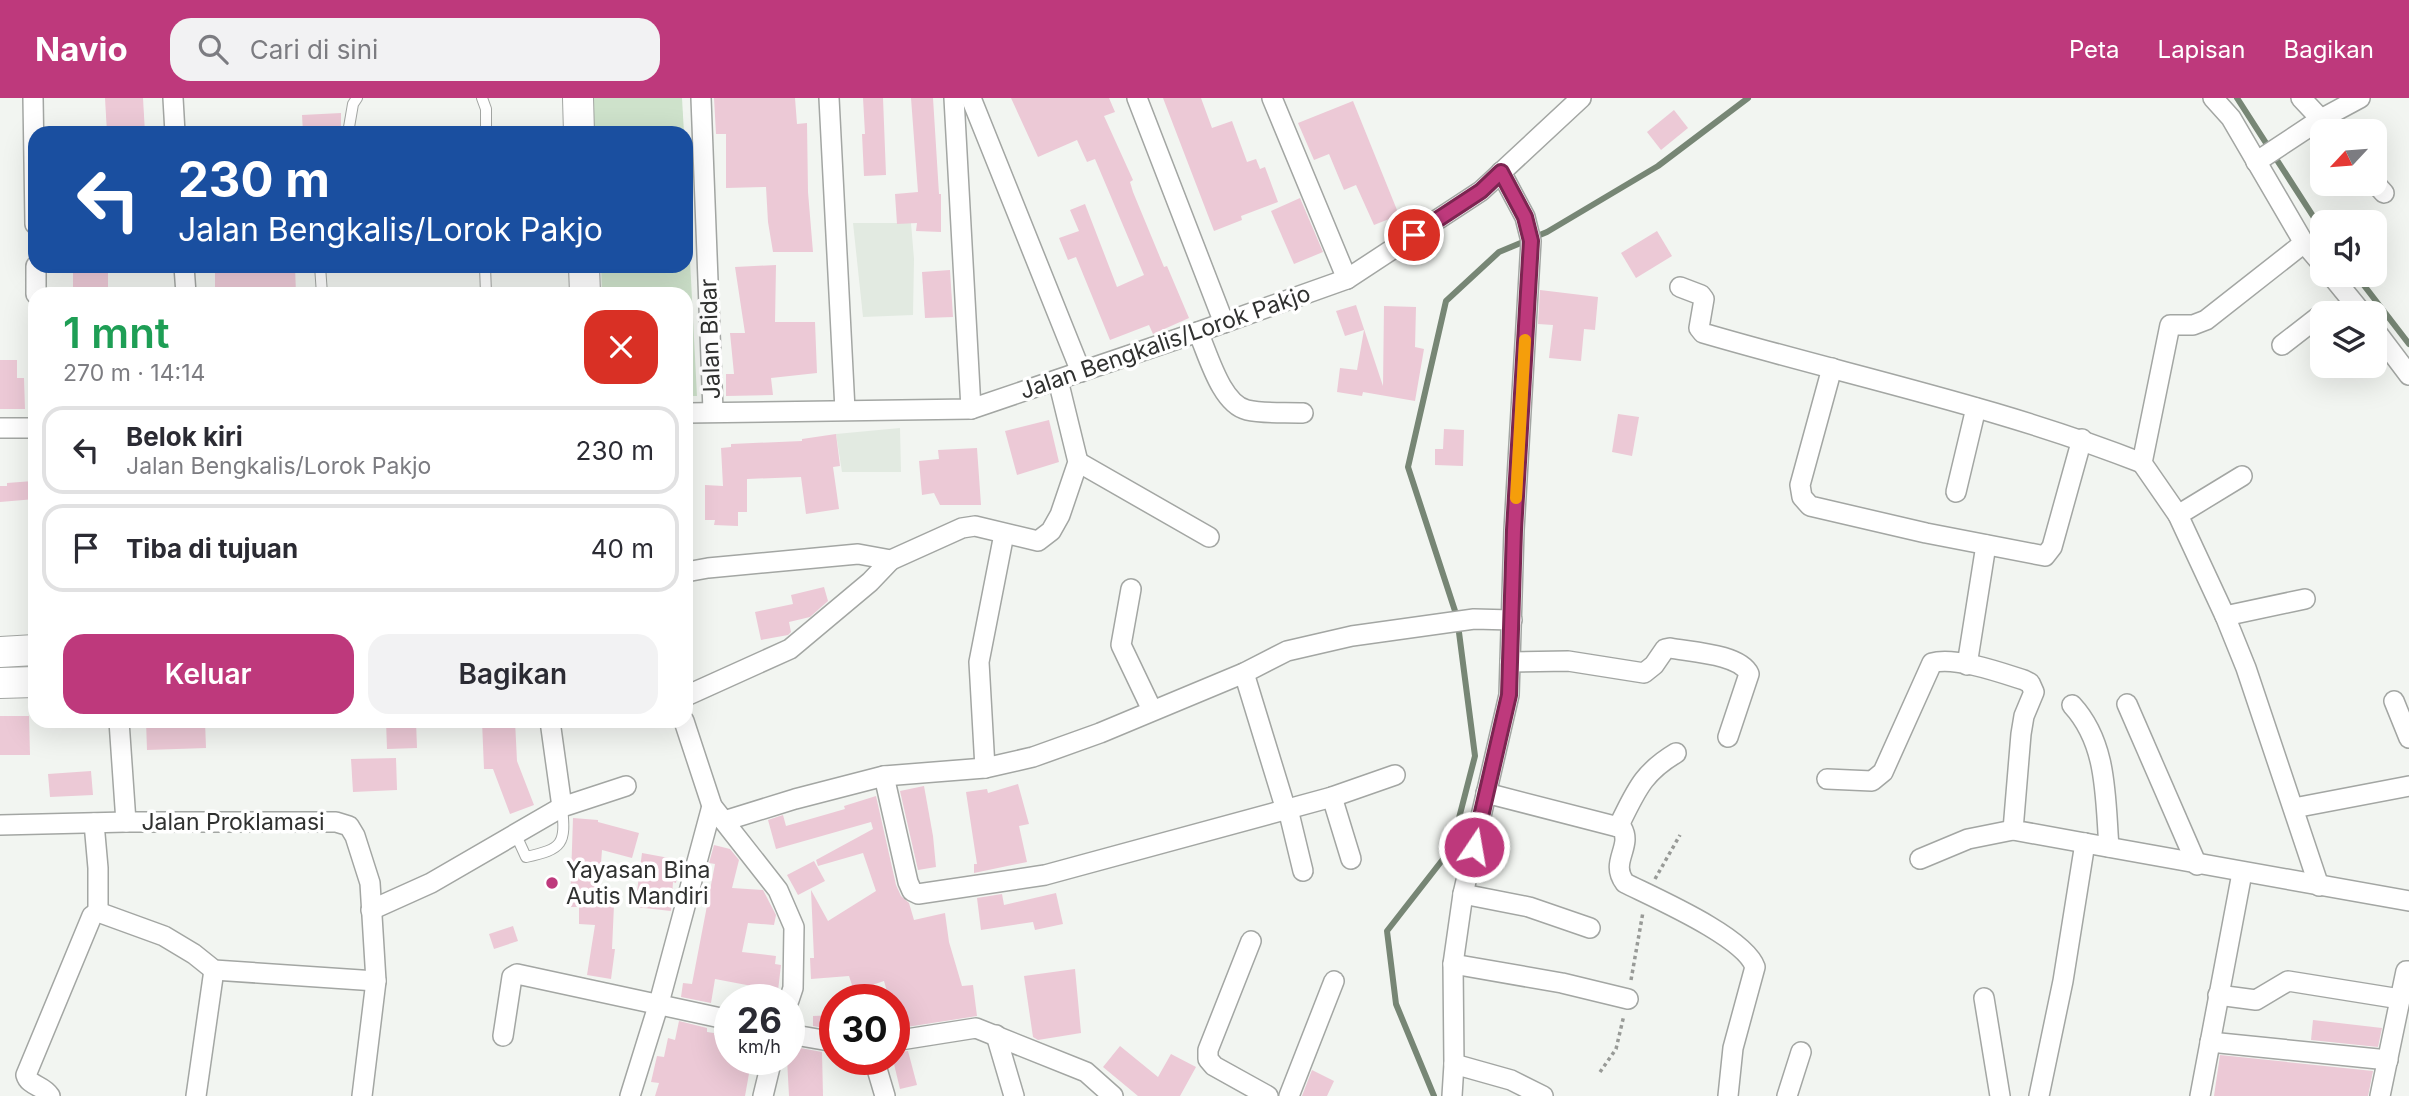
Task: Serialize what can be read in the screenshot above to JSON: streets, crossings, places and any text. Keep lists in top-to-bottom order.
{
  "streets": {
    "street": ["Jalan Bidar", "Jalan Bengkalis/Lorok Pakjo", "Jalan Proklamasi"]
  },
  "crossings": [
    ["Jalan Bidar", "Jalan Bengkalis/Lorok Pakjo"]
  ],
  "places": ["Yayasan Bina Autis Mandiri"],
  "north": "bottom left",
  "page": {
    "header": "Navio",
    "search": "Cari di sini",
    "nav": ["Peta", "Lapisan", "Bagikan"],
    "turn": ["230 m", "Jalan Bengkalis/Lorok Pakjo"],
    "heading": ["1 mnt", "270 m · 14:14"],
    "list": [
      {
        "name": "Belok kiri",
        "note": "Jalan Bengkalis/Lorok Pakjo",
        "value": "230 m"
      },
      {
        "name": "Tiba di tujuan",
        "value": "40 m"
      }
    ],
    "buttons": ["Keluar", "Bagikan"],
    "speed": "26 km/h",
    "limit": "30"
  }
}
